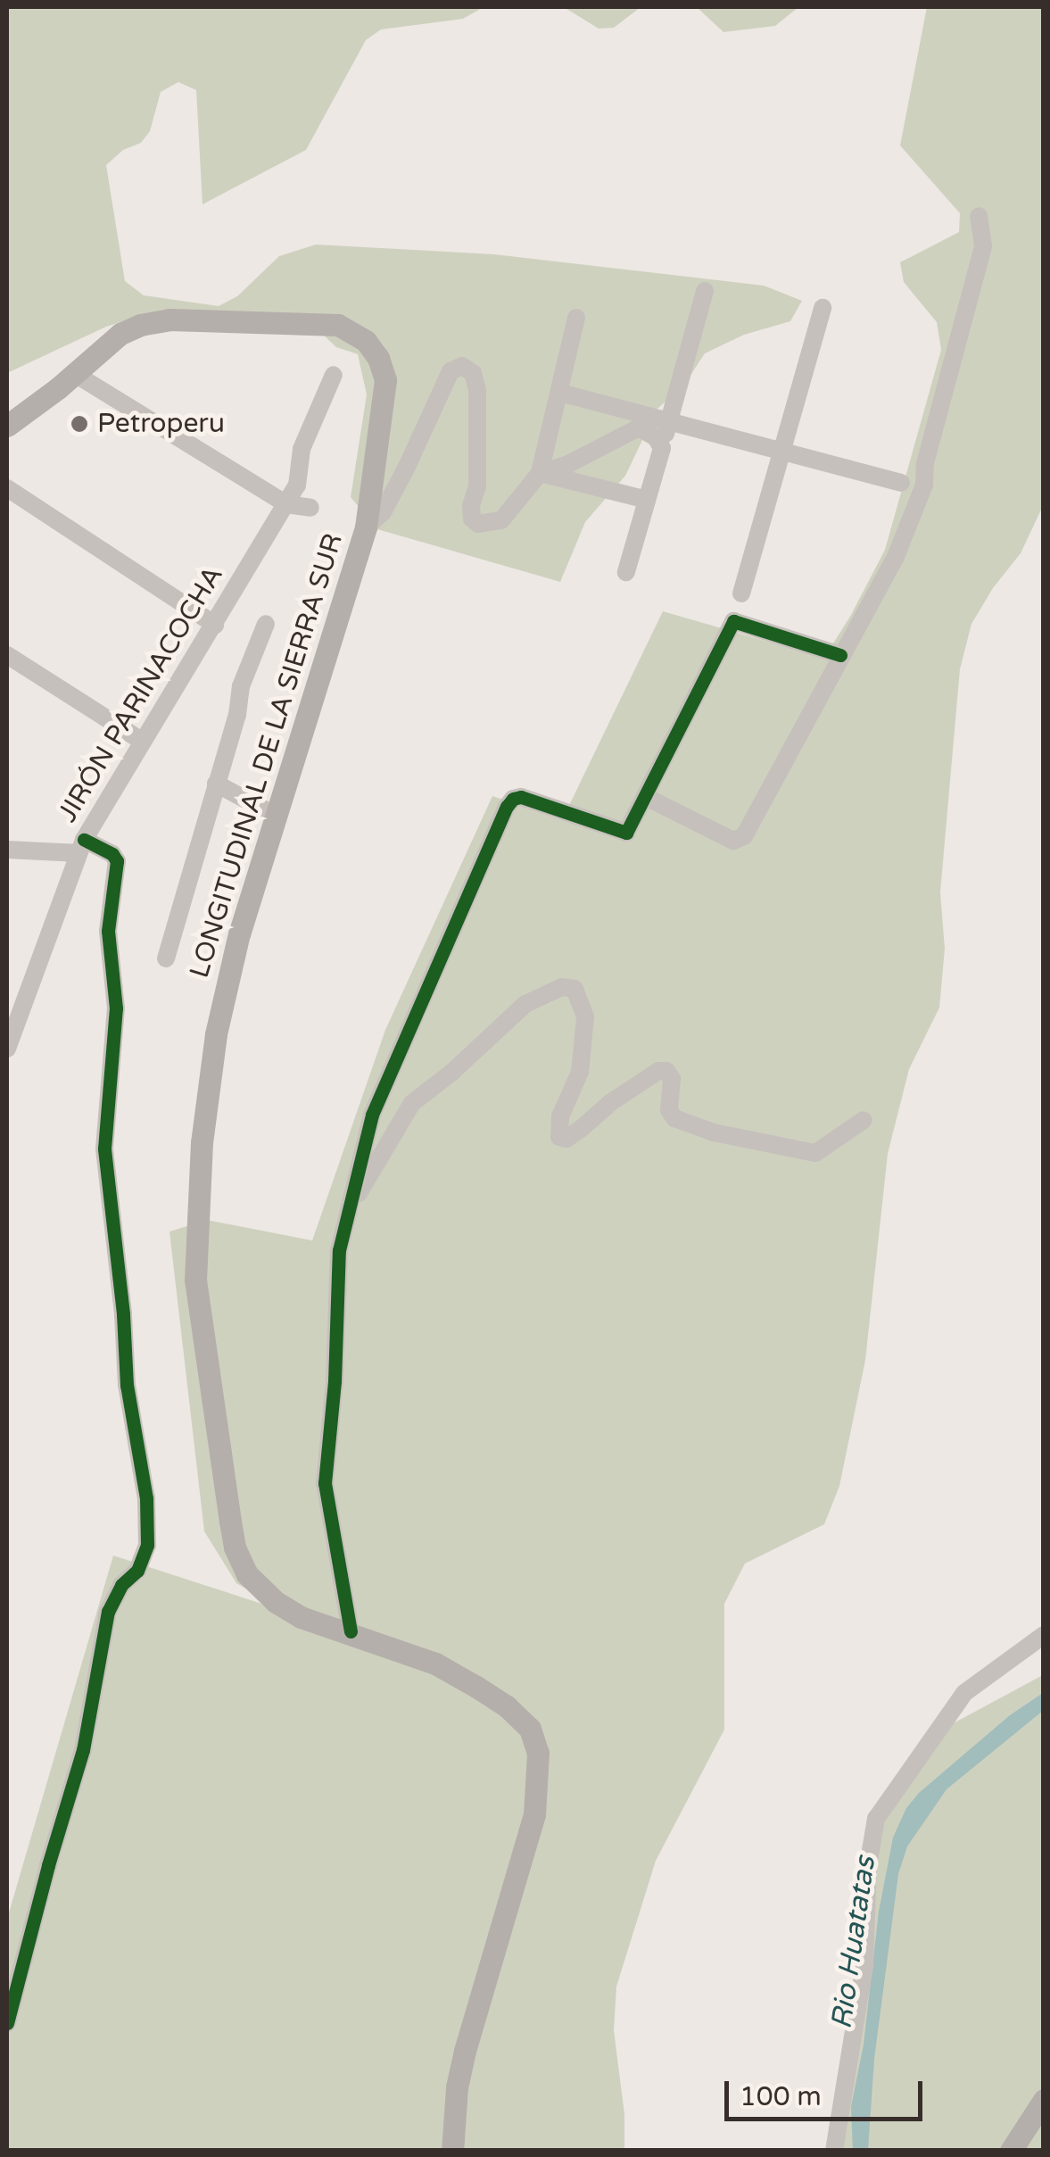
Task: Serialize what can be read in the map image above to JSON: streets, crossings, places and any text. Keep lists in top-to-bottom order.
{
  "streets": {
    "main road": ["LONGITUDINAL DE LA SIERRA SUR"],
    "street": ["JIRÓN PARINACOCHA"]
  },
  "water": ["Rio Huatatas"],
  "places": ["Petroperu"],
  "scale_bar": "100 m"
}
